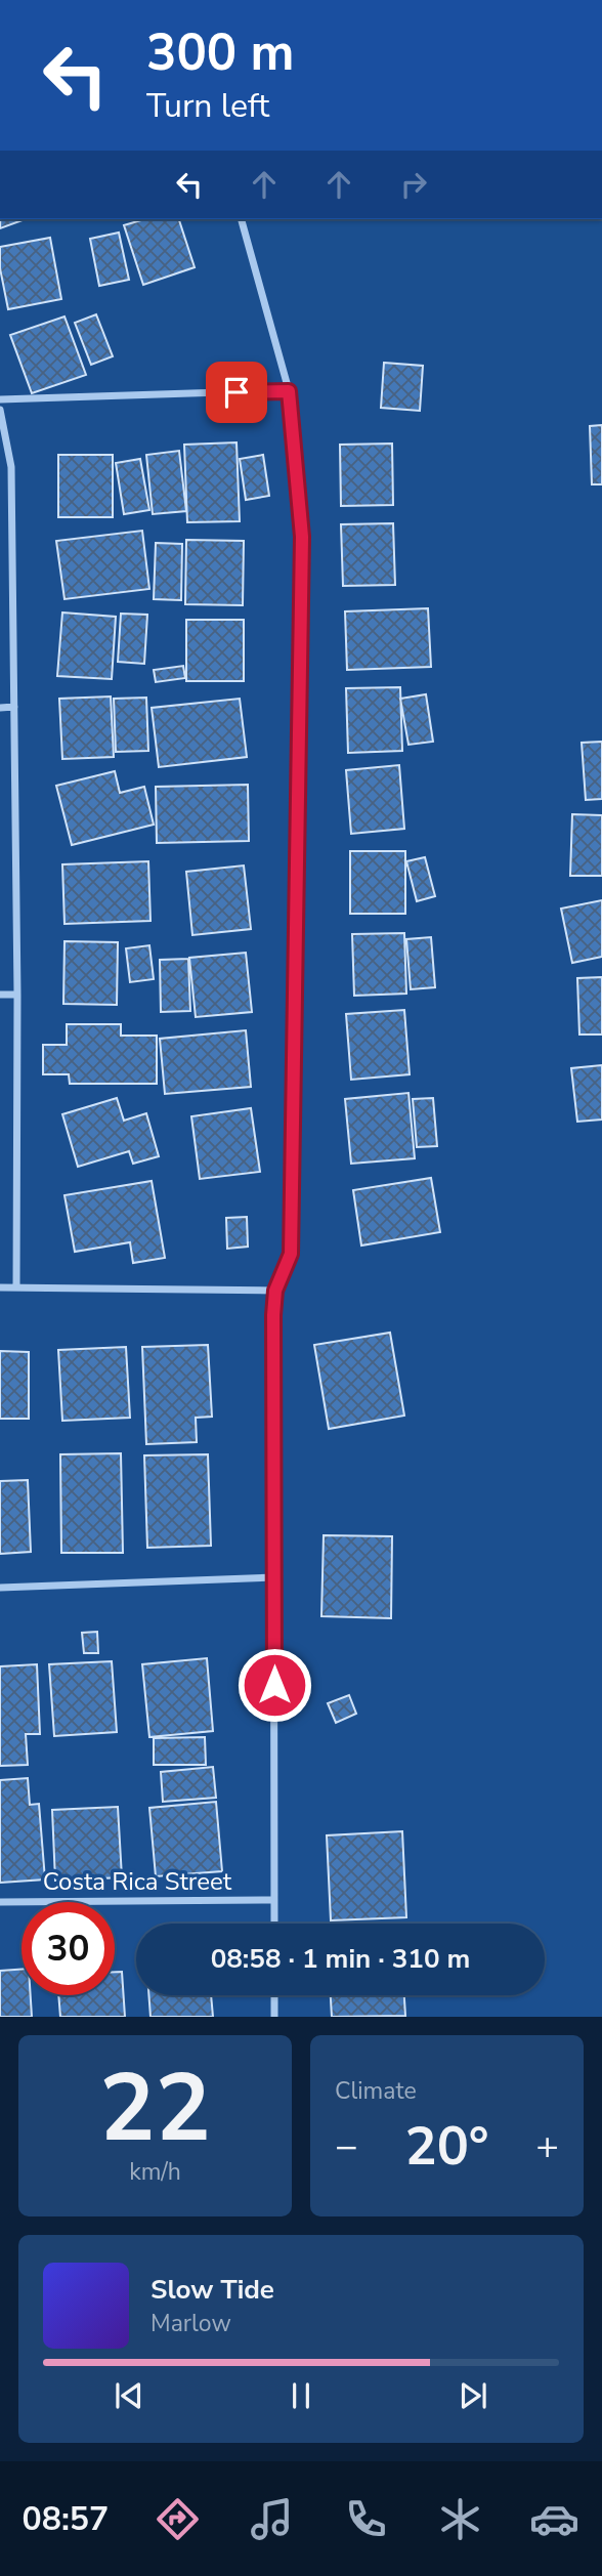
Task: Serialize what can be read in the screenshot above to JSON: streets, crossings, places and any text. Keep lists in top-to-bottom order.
{
  "streets": {
    "street": ["Costa Rica Street"]
  },
  "page": {
    "turn": ["300 m", "Turn left"],
    "limit": "30",
    "trip": "08:58 · 1 min · 310 m",
    "tile": [
      ["22", "km/h"],
      "Climate"
    ],
    "heat": ["−", "20°", "+"],
    "song": ["Slow Tide", "Marlow"],
    "tabs": "08:57"
  }
}
